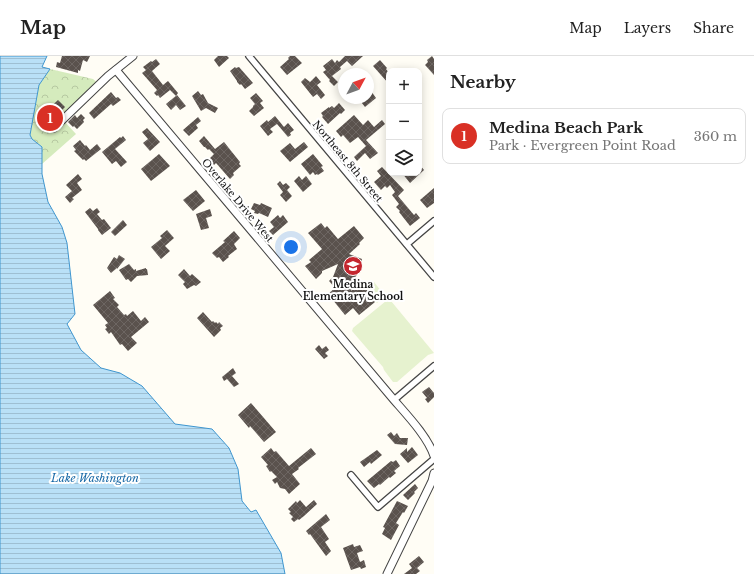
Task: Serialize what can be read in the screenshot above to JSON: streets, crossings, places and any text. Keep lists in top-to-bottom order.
{
  "streets": {
    "street": ["Northeast 8th Street", "Overlake Drive West"]
  },
  "water": ["Lake Washington"],
  "places": {
    "school or university": ["Medina Elementary School"]
  },
  "north": "top right",
  "page": {
    "header": "Map",
    "nav": ["Map", "Layers", "Share"],
    "heading": "Nearby",
    "map_buttons": ["+", "−"],
    "pins": "1",
    "list": [
      {
        "mark": "1",
        "name": "Medina Beach Park",
        "note": "Park · Evergreen Point Road",
        "value": "360 m"
      }
    ]
  }
}
